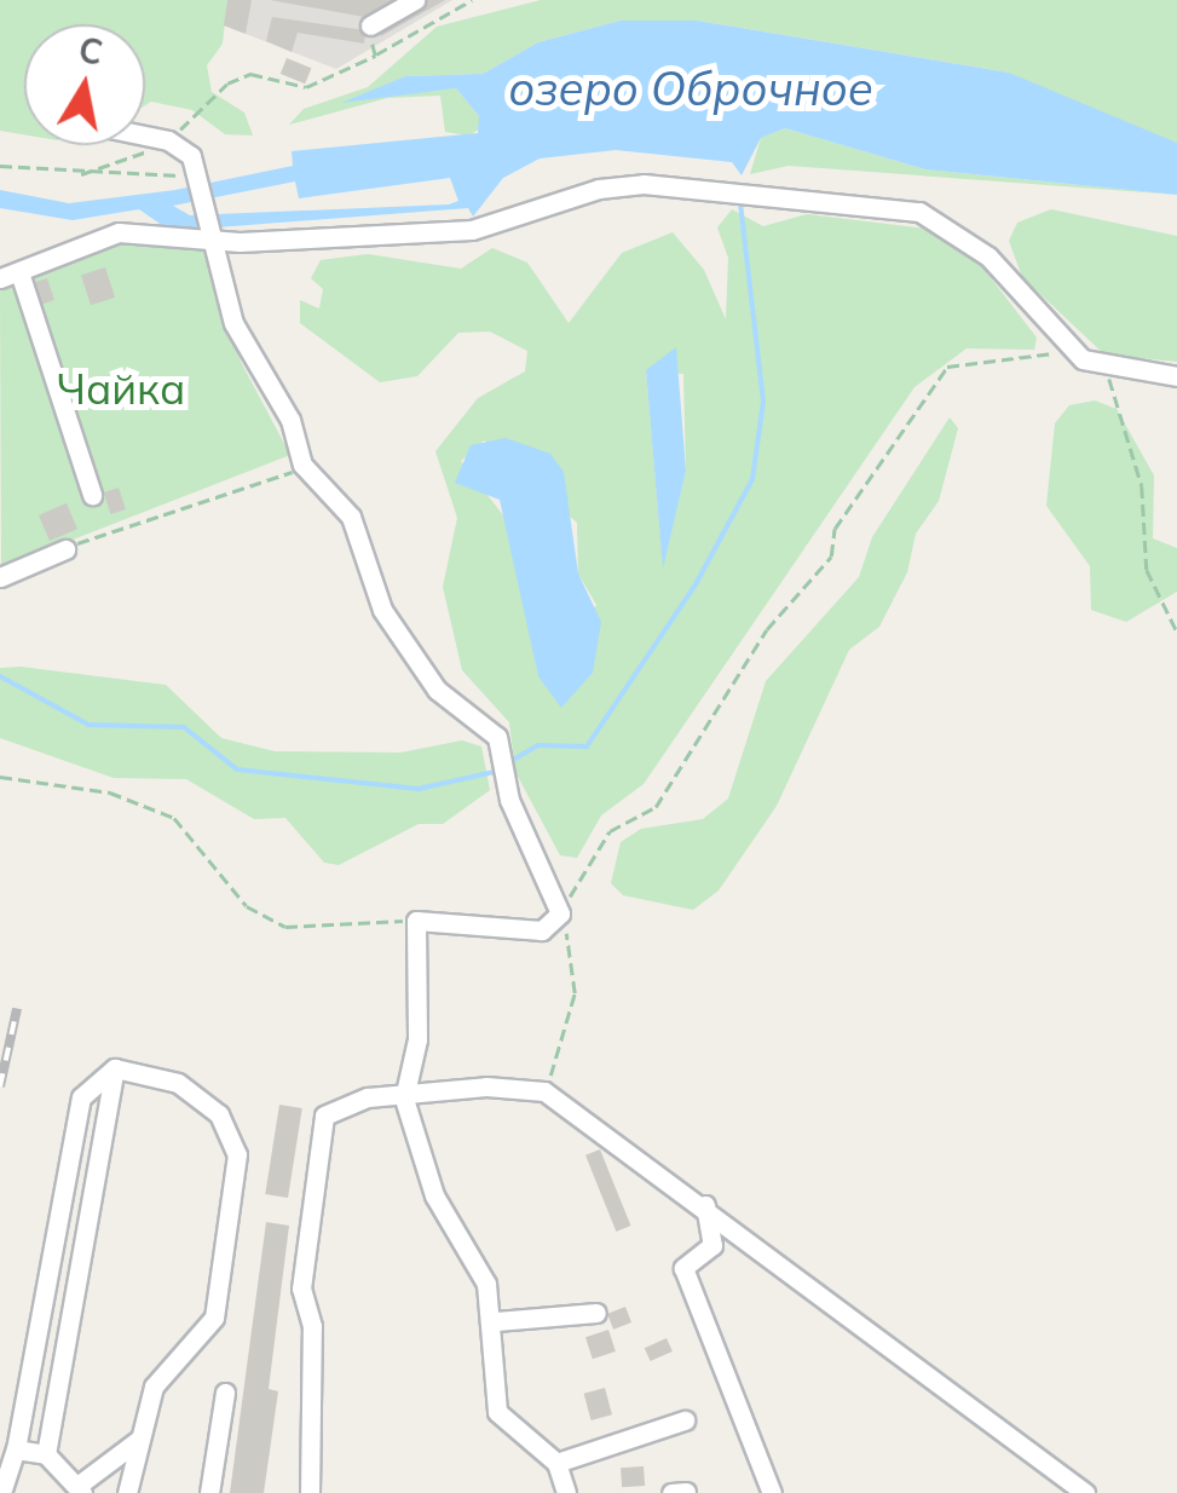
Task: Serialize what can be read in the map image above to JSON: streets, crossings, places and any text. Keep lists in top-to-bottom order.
{
  "water": ["озеро Оброчное"],
  "parks": ["Чайка"],
  "north": "top"
}
